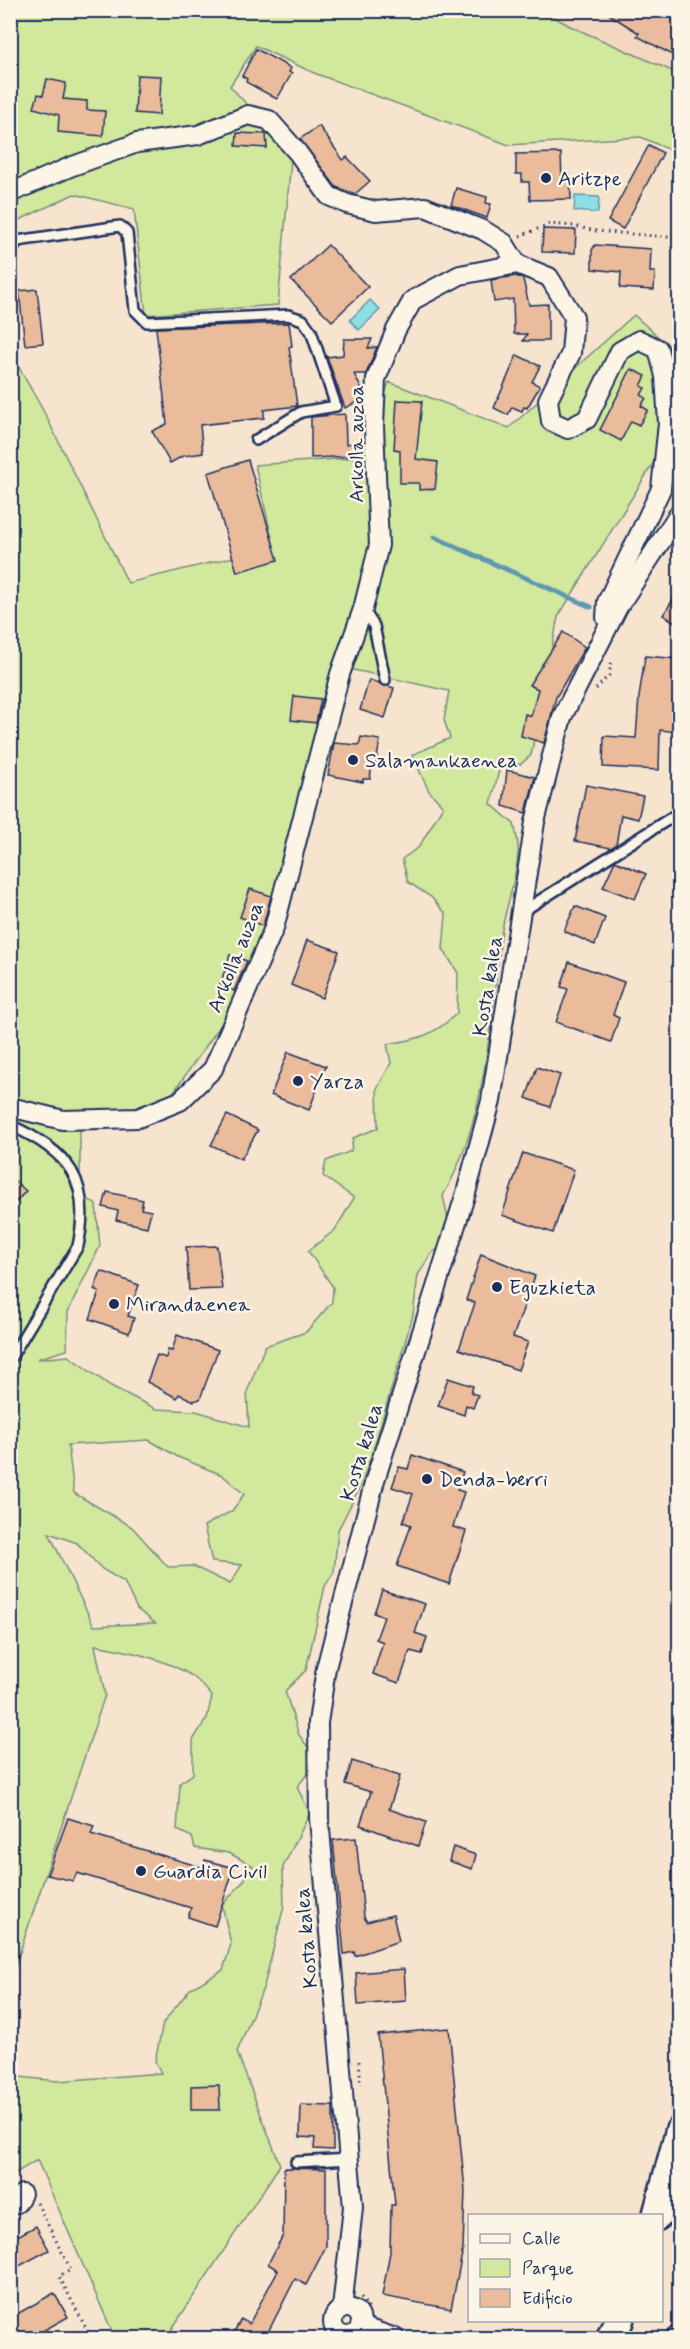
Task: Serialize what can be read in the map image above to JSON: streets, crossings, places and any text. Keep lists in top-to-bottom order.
{
  "streets": {
    "street": ["Arkolla auzoa", "Kosta kalea"]
  },
  "places": [
    "Aritzpe",
    "Salamankaenea",
    "Yarza",
    "Eguzkieta",
    "Mirandaenea",
    "Denda-berri",
    "Guardia Civil"
  ],
  "legend": ["Calle", "Parque", "Edificio"]
}
